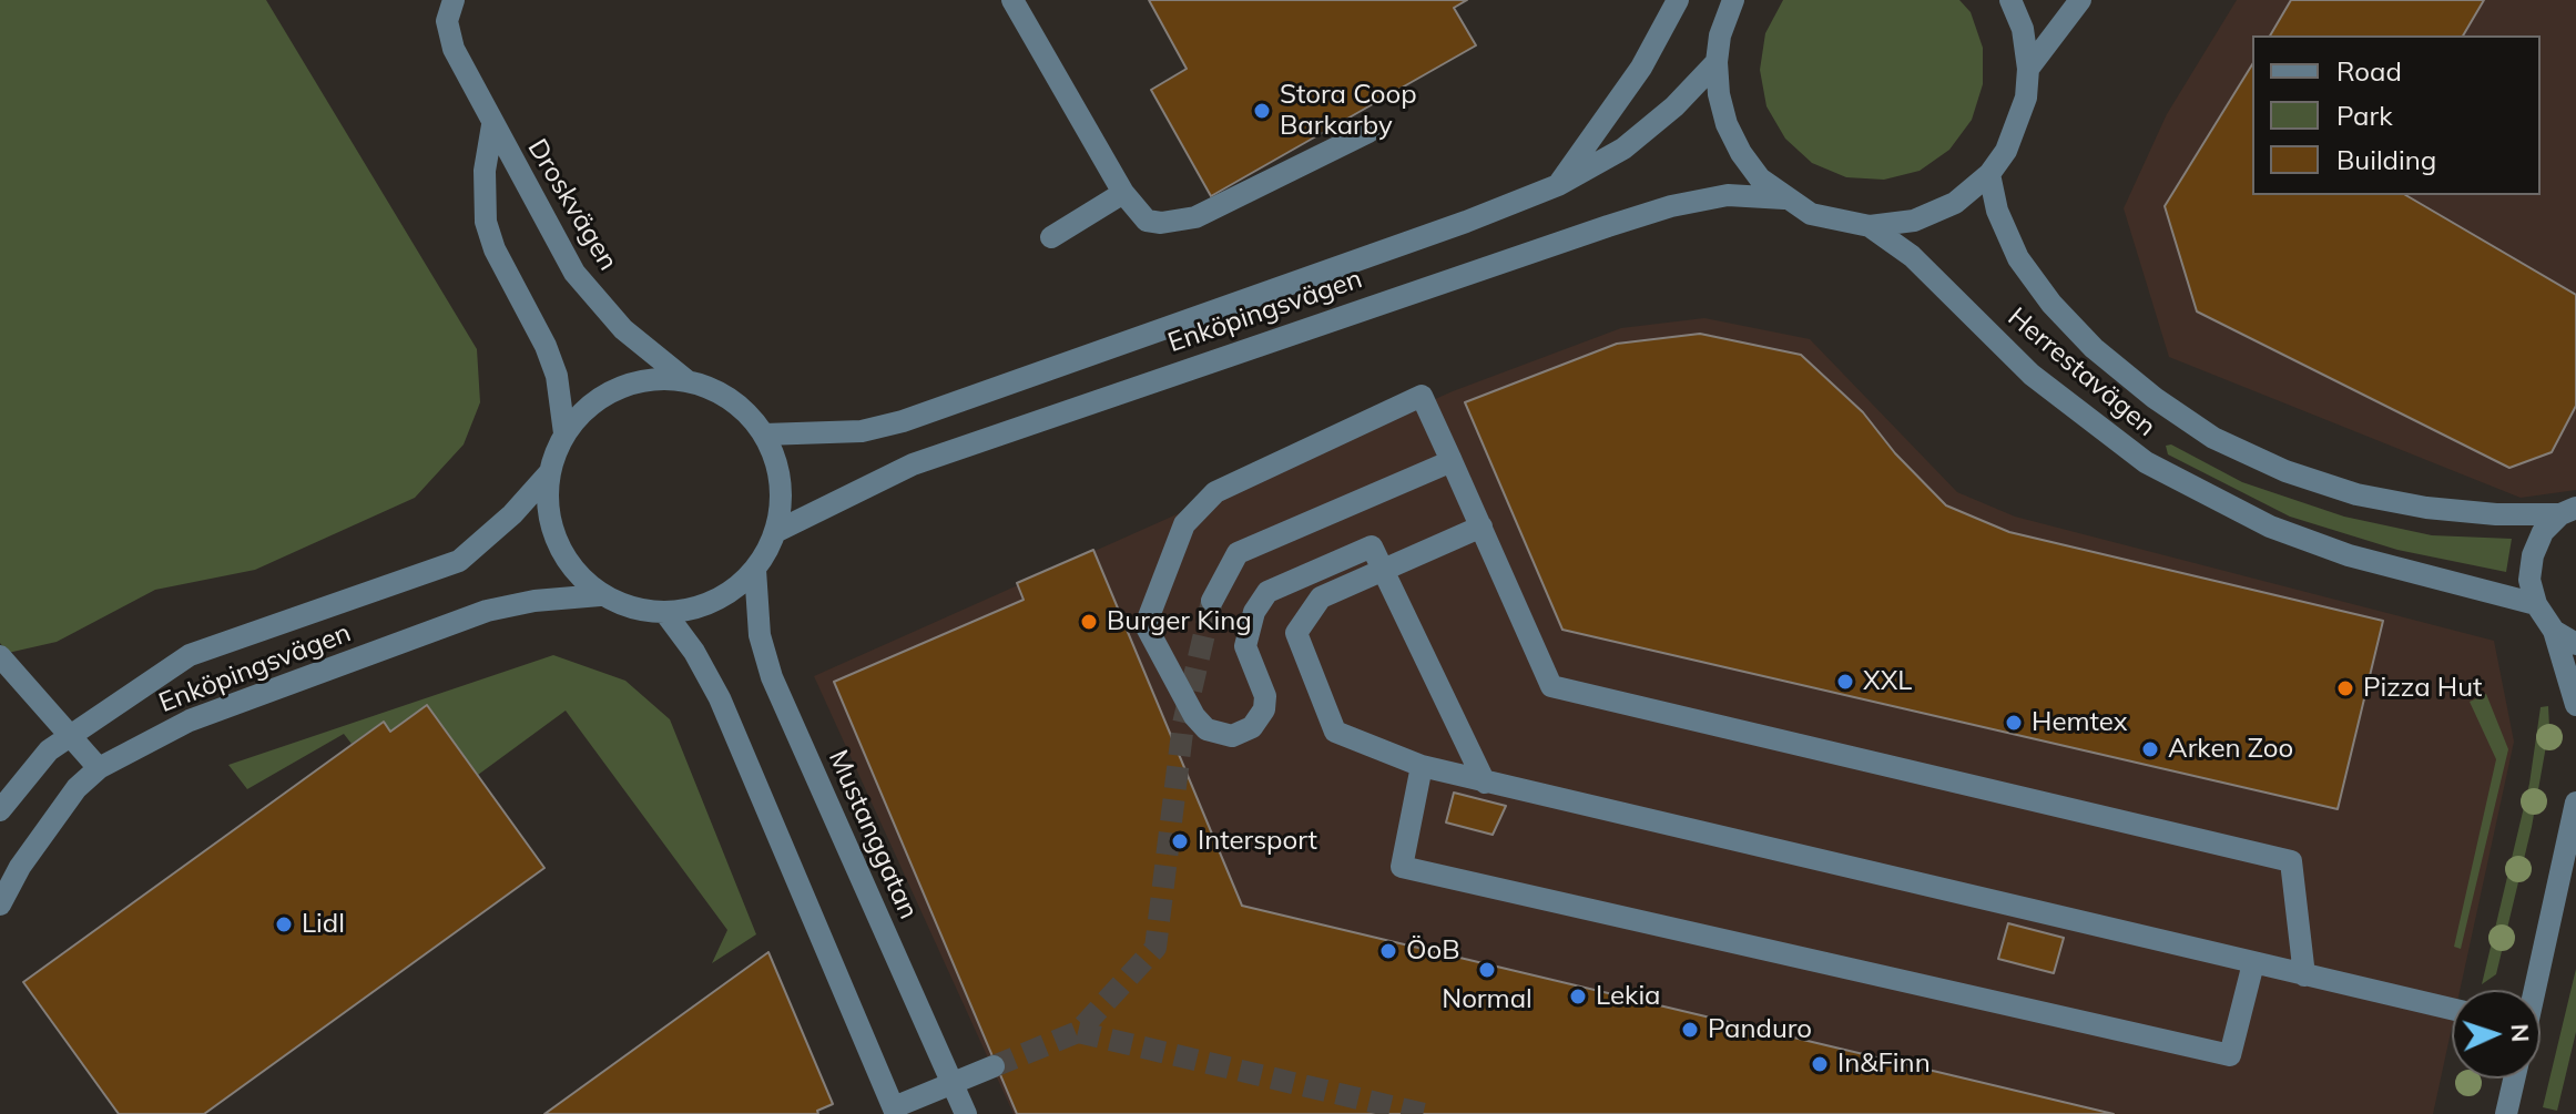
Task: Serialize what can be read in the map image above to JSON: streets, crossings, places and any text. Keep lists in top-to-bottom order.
{
  "streets": {
    "street": [
      "Droskvägen",
      "Enköpingsvägen",
      "Herrestavägen",
      "Mustanggatan"
    ]
  },
  "crossings": [
    ["Droskvägen", "Enköpingsvägen"],
    ["Droskvägen", "Mustanggatan"],
    ["Enköpingsvägen", "Mustanggatan"]
  ],
  "places": [
    "Stora Coop Barkarby",
    "Burger King",
    "XXL",
    "Pizza Hut",
    "Hemtex",
    "Arken Zoo",
    "Intersport",
    "Lidl",
    "ÖoB",
    "Normal",
    "Lekia",
    "Panduro",
    "In&Finn"
  ],
  "legend": ["Road", "Park", "Building"],
  "north": "right"
}
